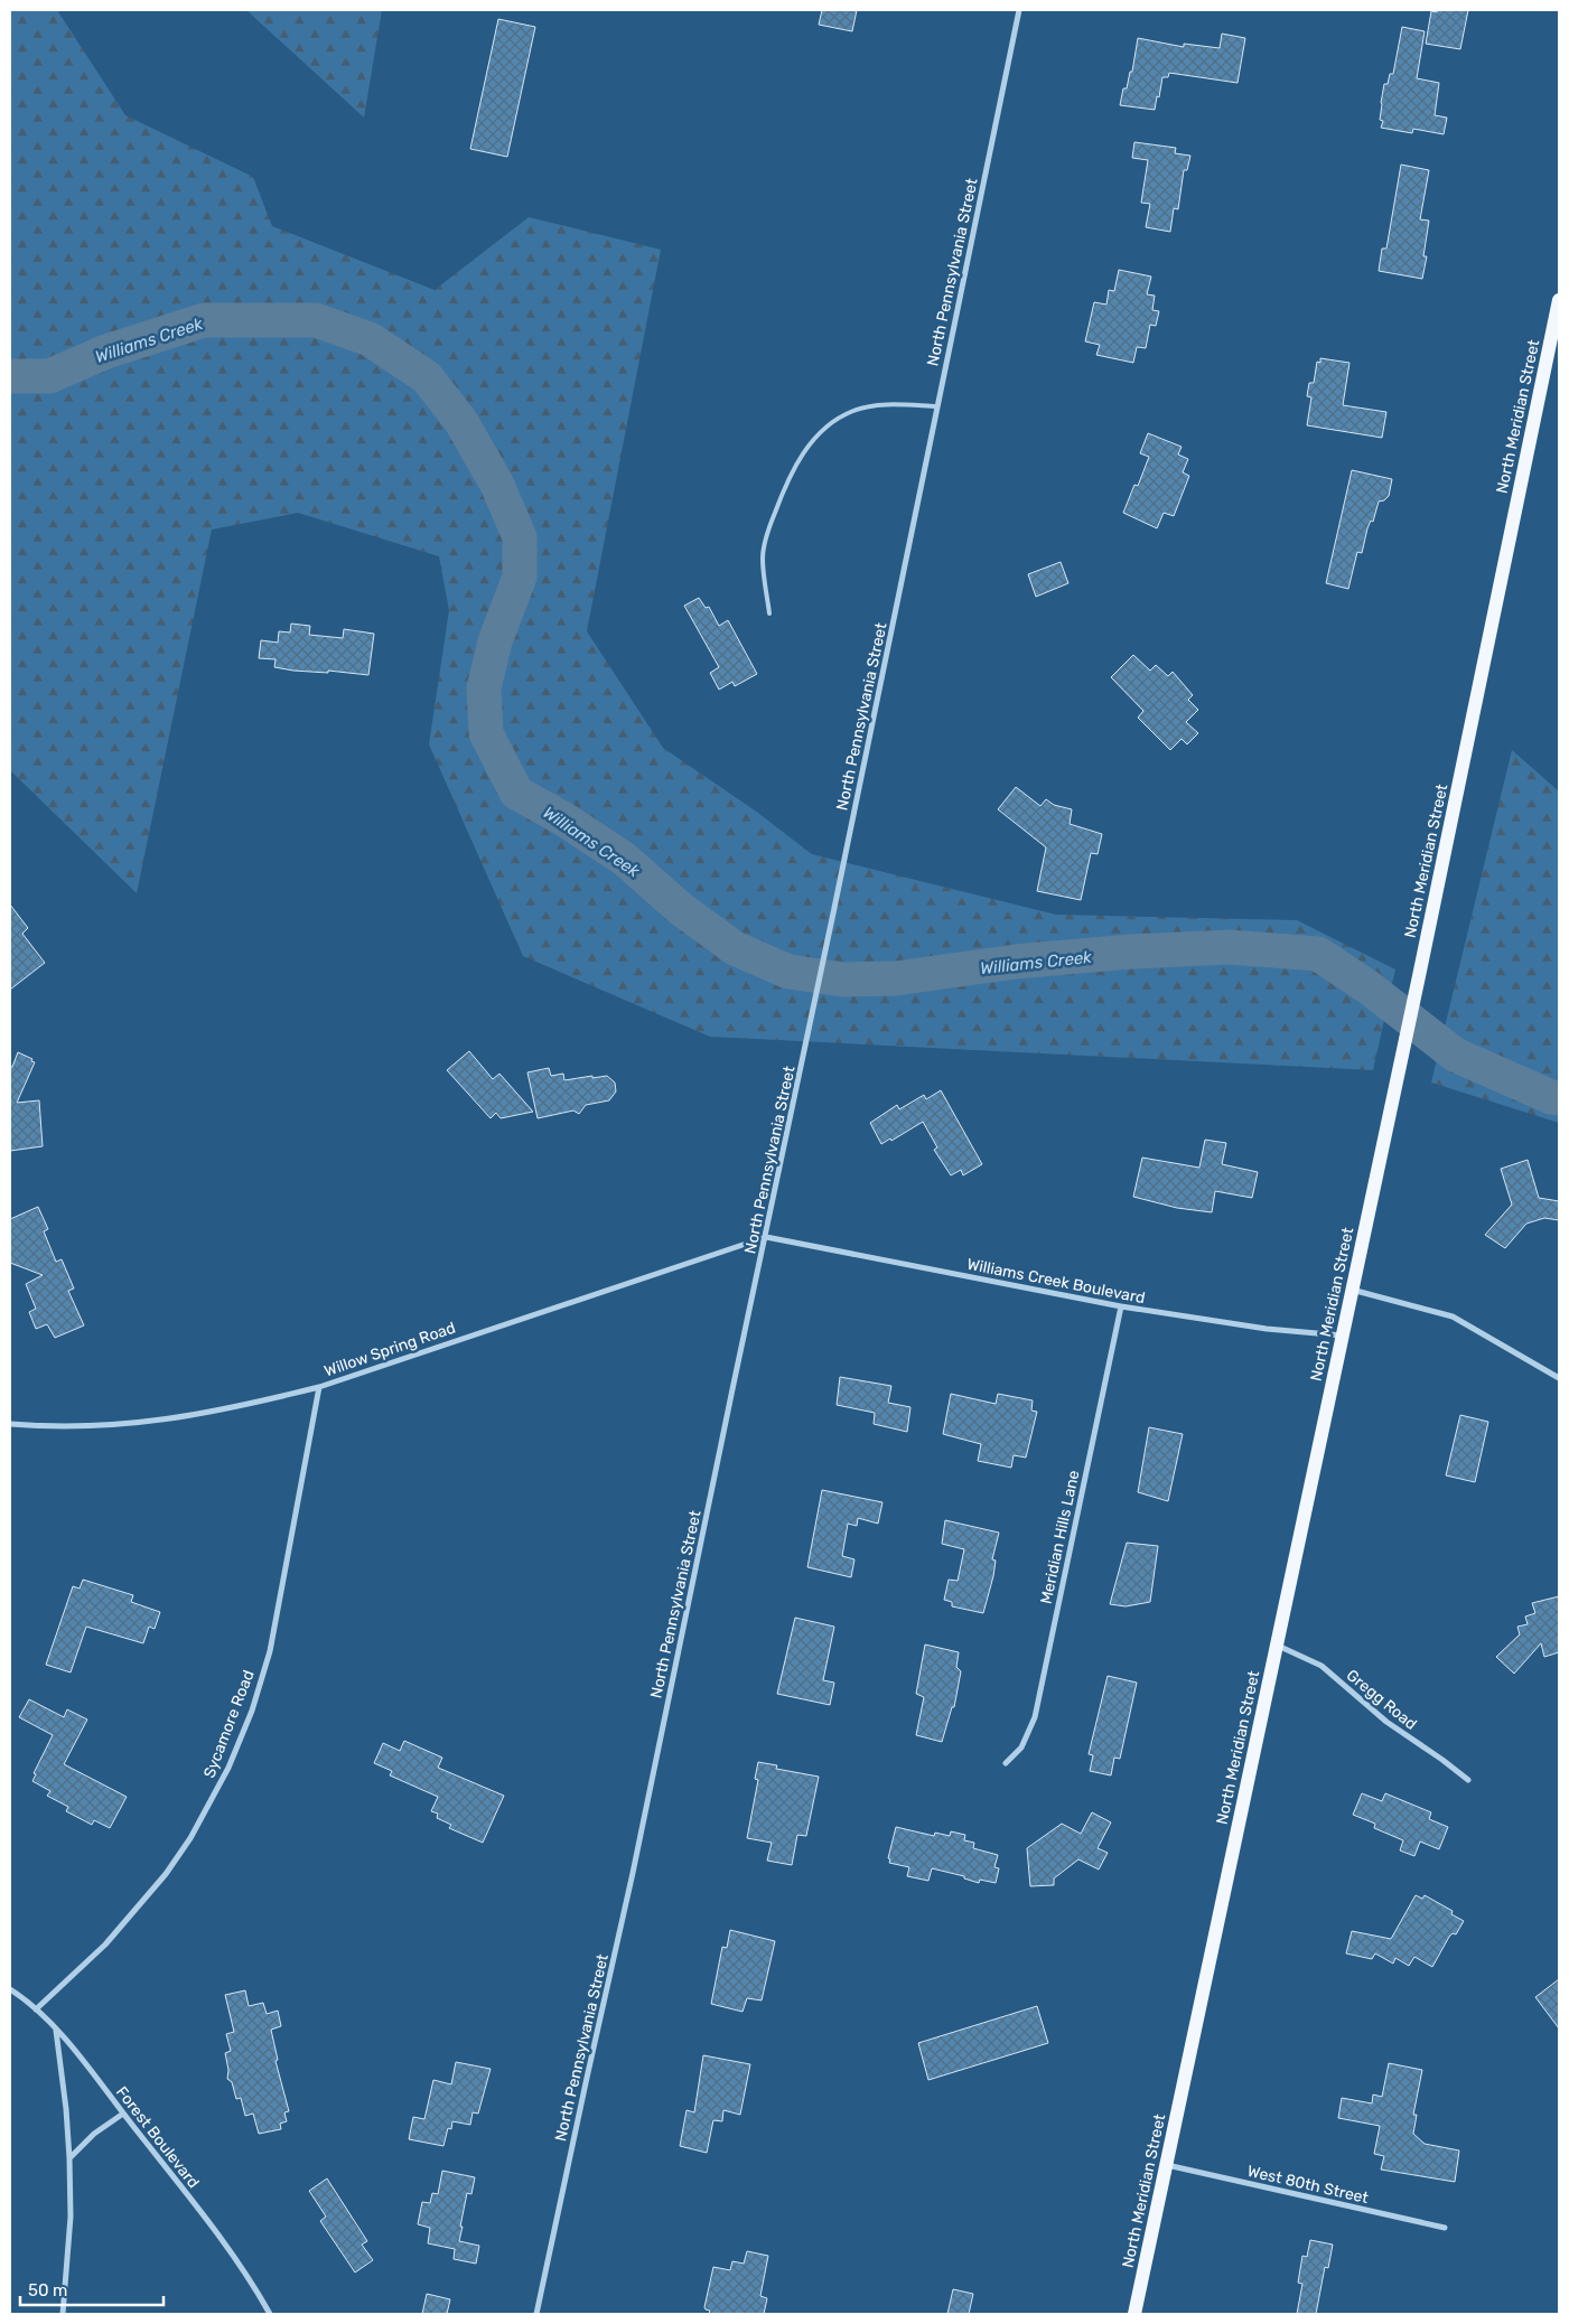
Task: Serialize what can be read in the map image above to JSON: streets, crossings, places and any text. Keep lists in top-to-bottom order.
{
  "streets": {
    "main road": ["North Meridian Street"],
    "street": [
      "North Pennsylvania Street",
      "Williams Creek Boulevard",
      "Willow Spring Road",
      "Meridian Hills Lane",
      "Gregg Road",
      "Sycamore Road",
      "Forest Boulevard",
      "West 80th Street"
    ]
  },
  "crossings": [
    ["North Pennsylvania Street", "Williams Creek Boulevard"],
    ["North Pennsylvania Street", "Willow Spring Road"],
    ["North Meridian Street", "Williams Creek Boulevard"],
    ["North Meridian Street", "Gregg Road"],
    ["North Meridian Street", "West 80th Street"],
    ["Williams Creek Boulevard", "Willow Spring Road"],
    ["Williams Creek Boulevard", "Meridian Hills Lane"],
    ["Willow Spring Road", "Sycamore Road"],
    ["Sycamore Road", "Forest Boulevard"]
  ],
  "water": ["Williams Creek"],
  "scale_bar": "50 m"
}
